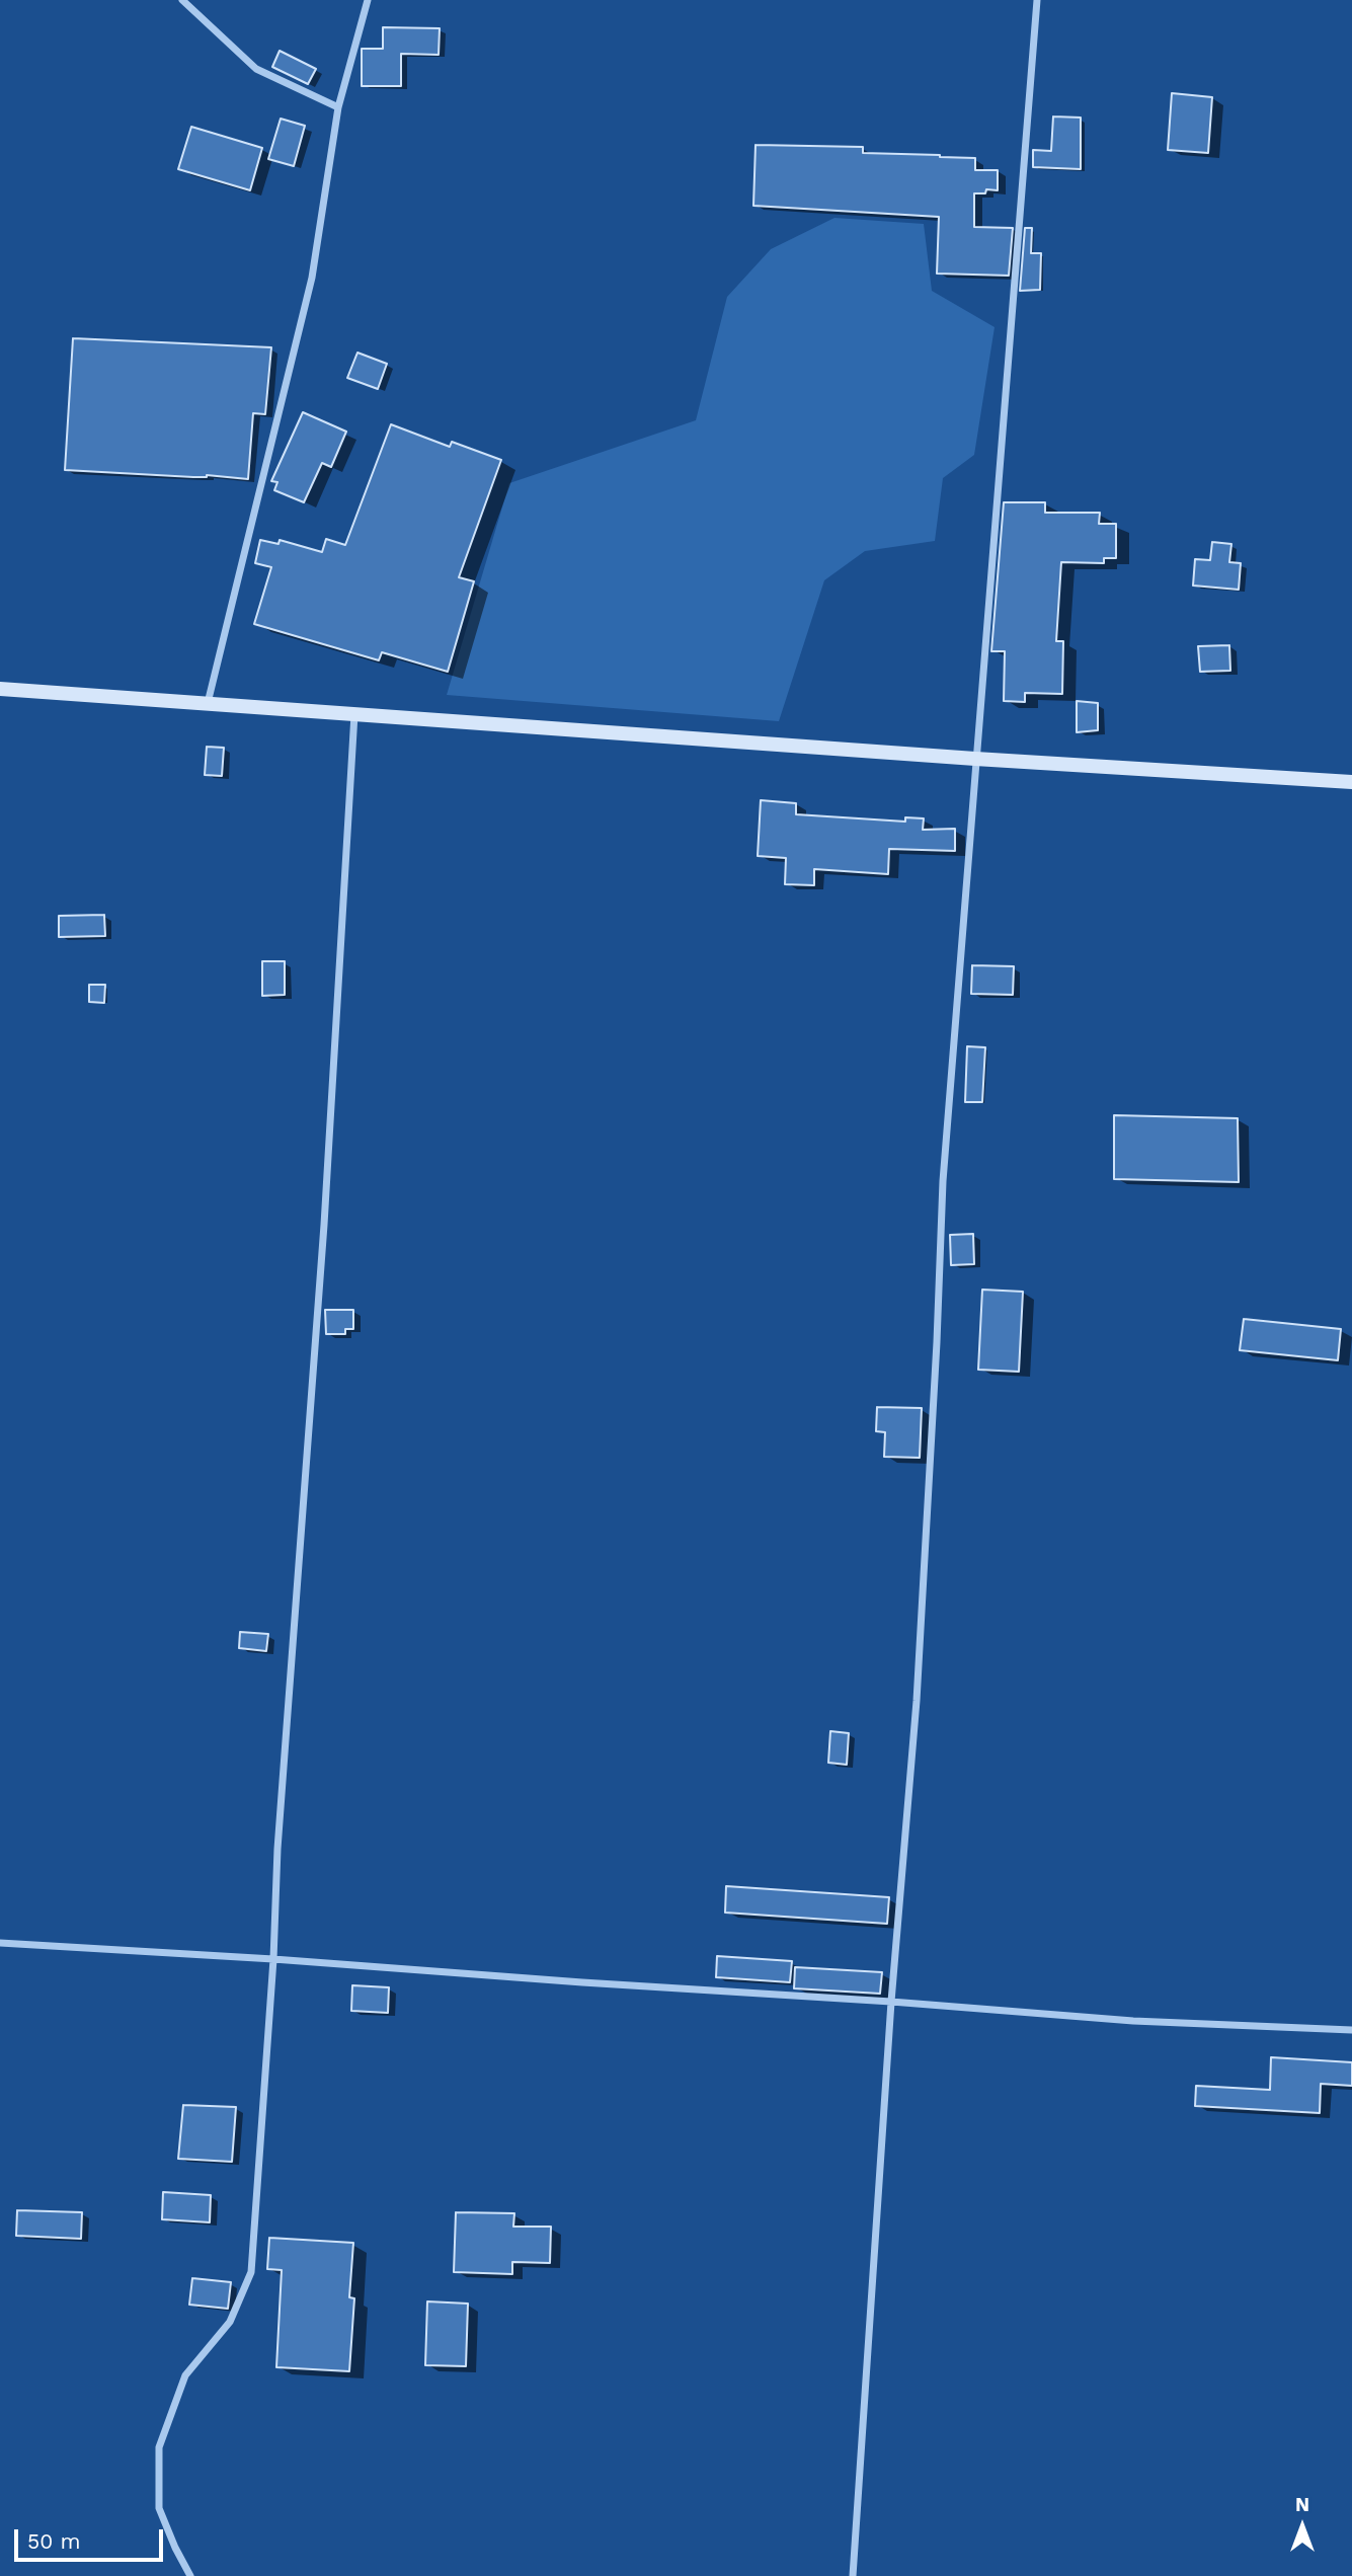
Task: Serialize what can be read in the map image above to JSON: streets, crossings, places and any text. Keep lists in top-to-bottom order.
{
  "scale_bar": "50 m",
  "north": "top"
}
